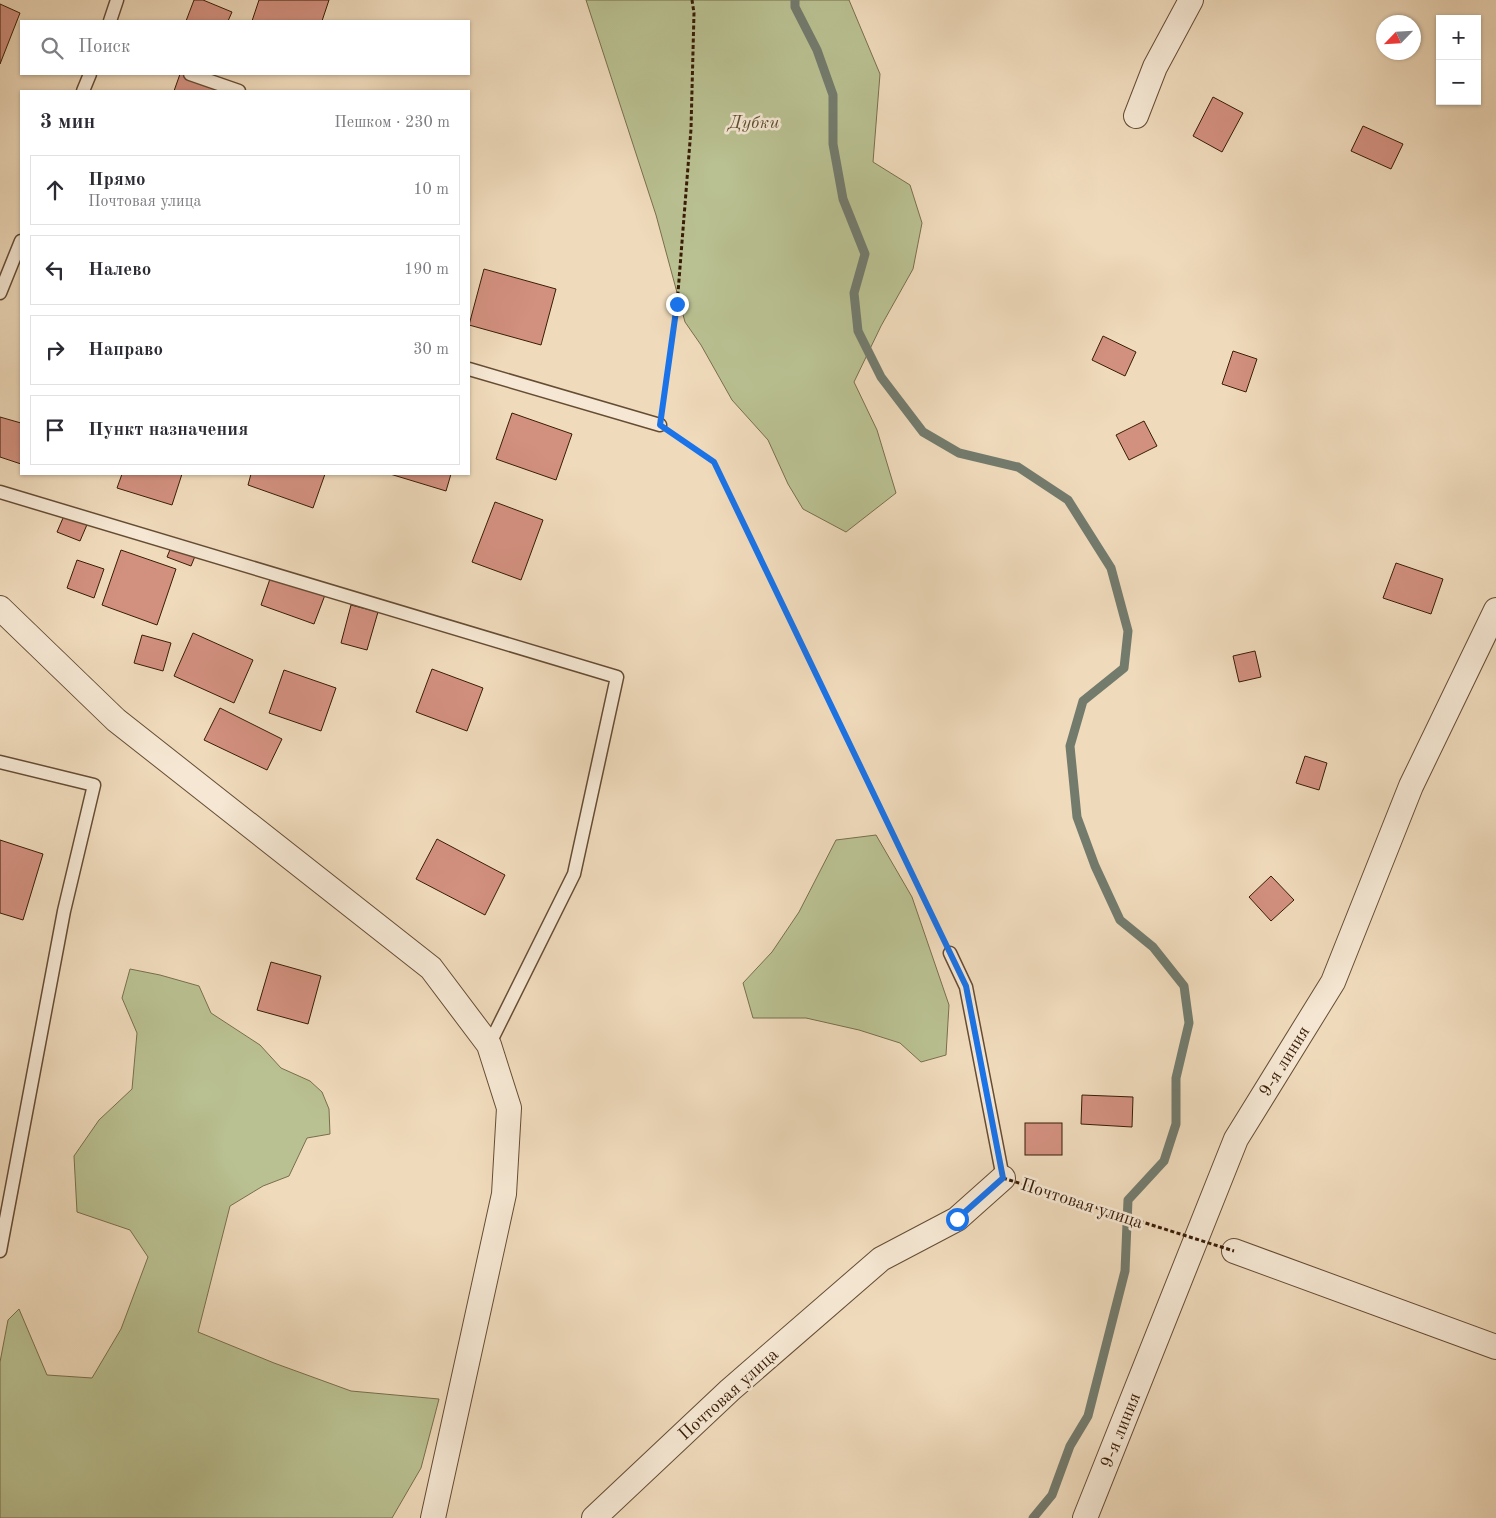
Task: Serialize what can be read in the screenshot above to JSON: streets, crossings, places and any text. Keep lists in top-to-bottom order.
{
  "streets": {
    "street": ["9-я линия", "Почтовая улица"]
  },
  "parks": ["Дубки"],
  "north": "bottom left",
  "page": {
    "map_buttons": ["+", "−"],
    "search": "Поиск",
    "heading": ["3 мин", "Пешком · 230 m"],
    "list": [
      ["Прямо", "Почтовая улица", "10 m"],
      ["Налево", "190 m"],
      ["Направо", "30 m"],
      "Пункт назначения"
    ]
  }
}
